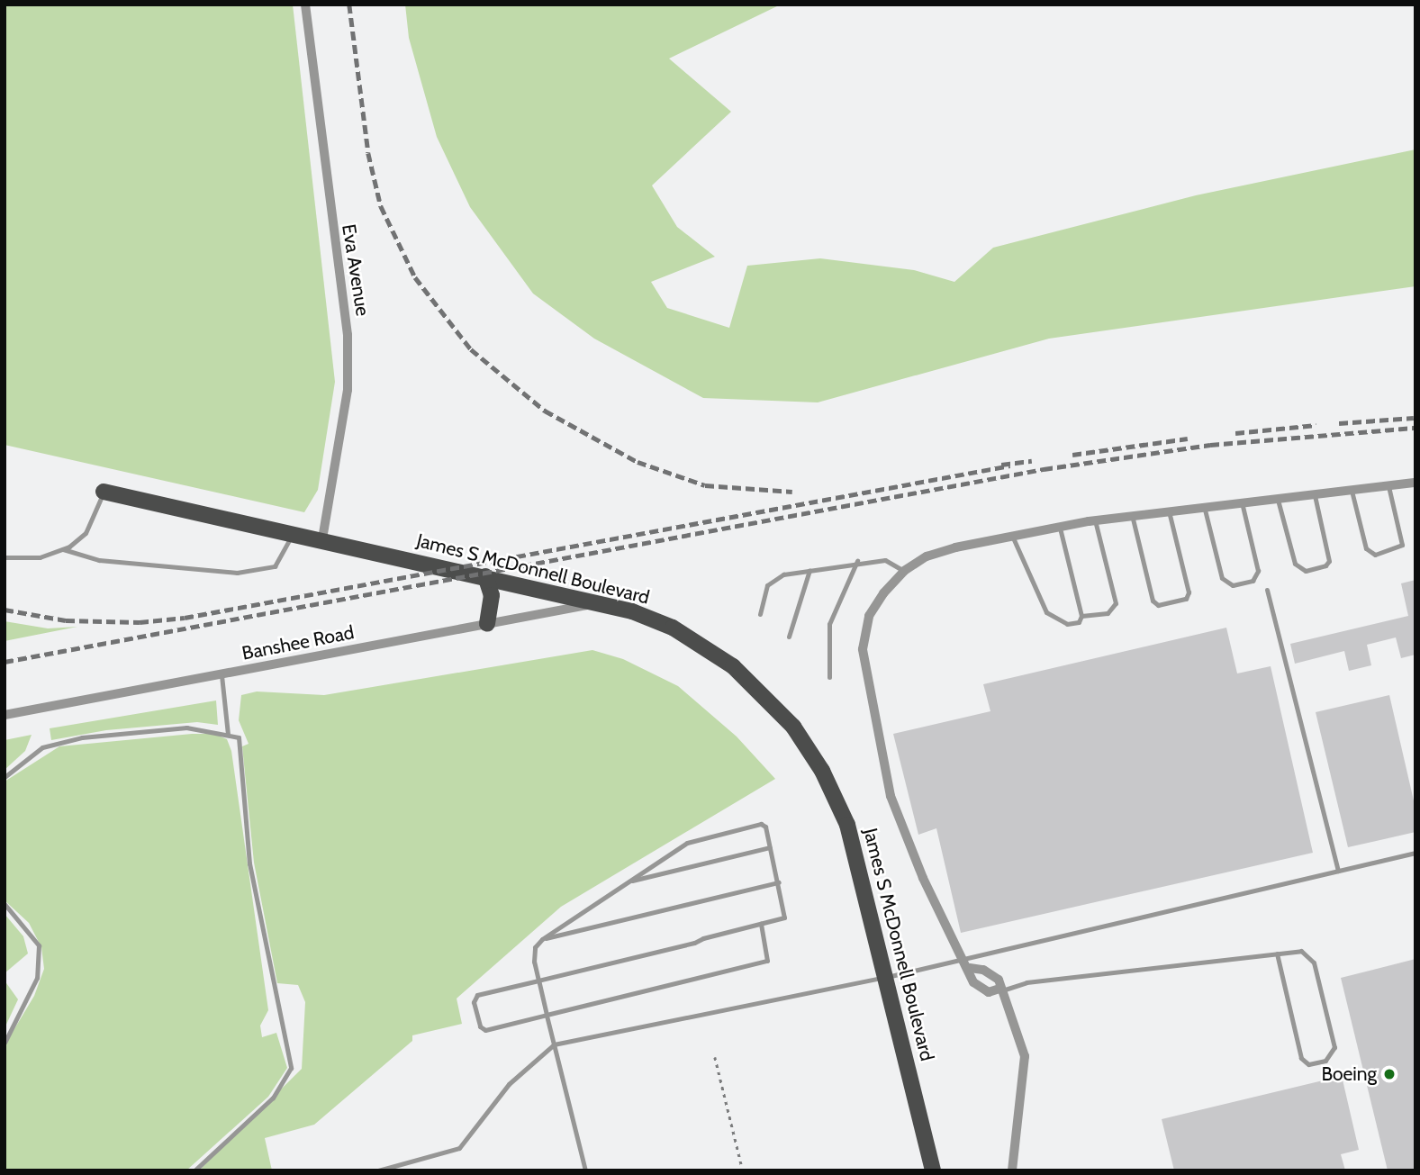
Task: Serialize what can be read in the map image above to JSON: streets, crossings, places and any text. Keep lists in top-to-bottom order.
{
  "streets": {
    "main road": ["James S McDonnell Boulevard"],
    "street": ["Eva Avenue", "Banshee Road"]
  },
  "crossings": [
    ["Eva Avenue", "James S McDonnell Boulevard"],
    ["James S McDonnell Boulevard", "Banshee Road"]
  ],
  "places": ["Boeing"]
}
